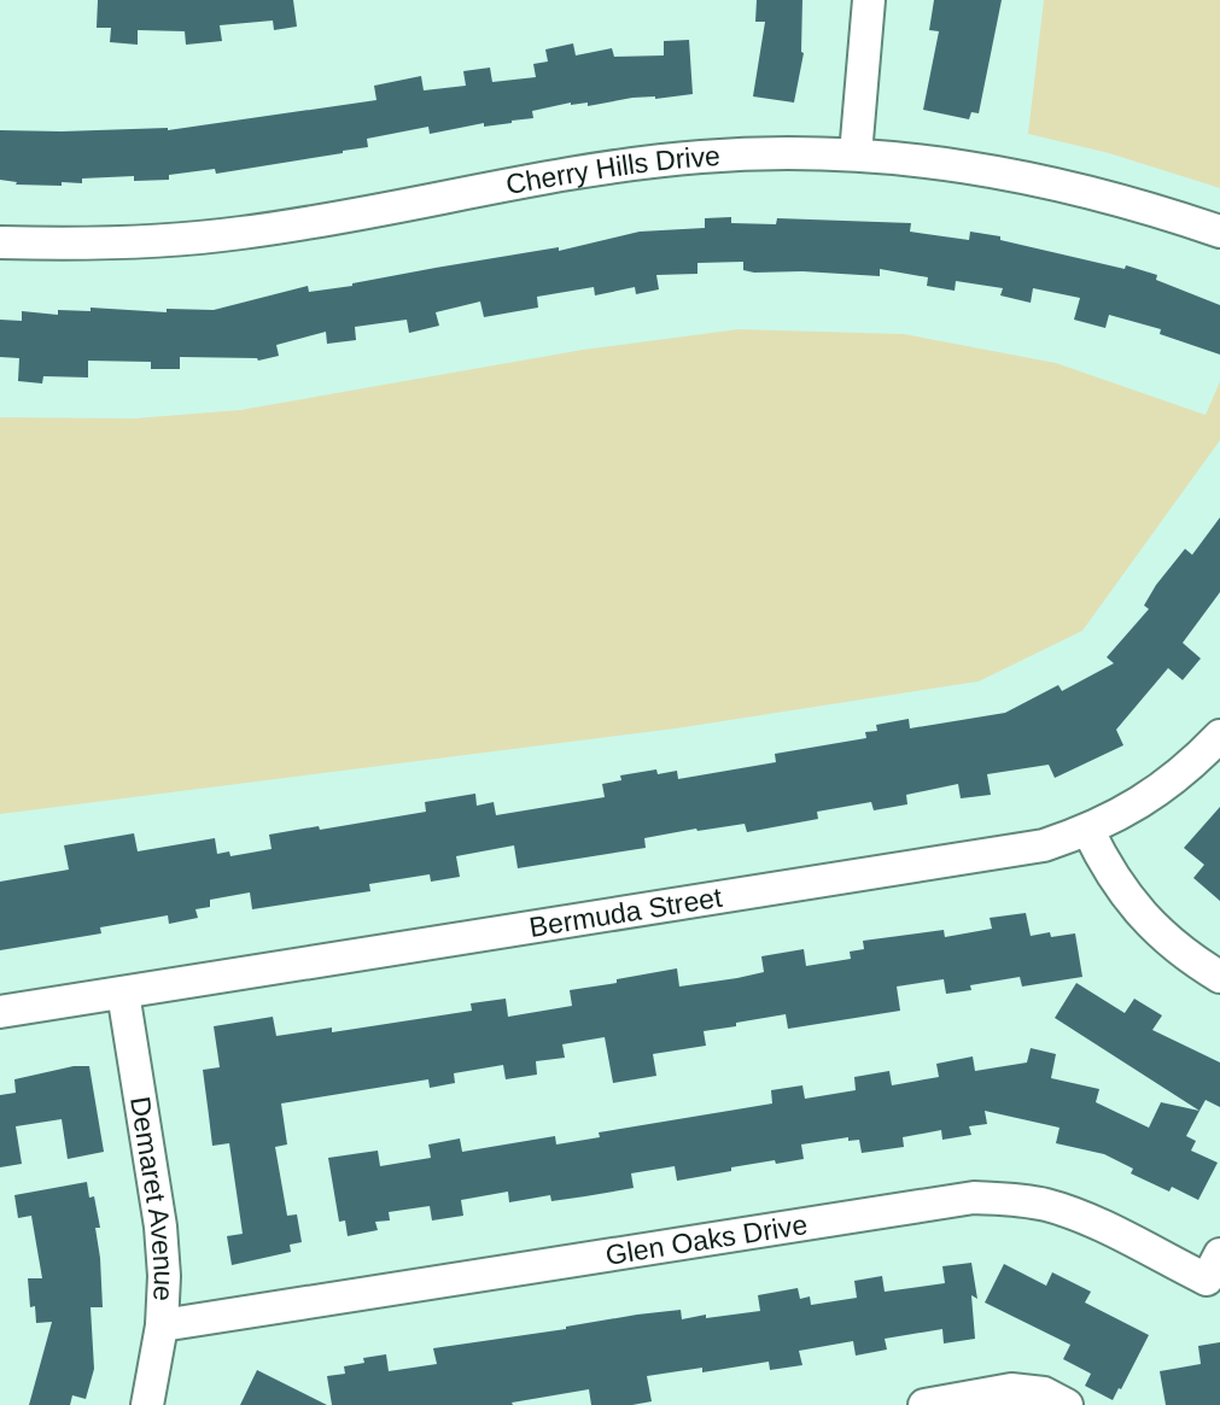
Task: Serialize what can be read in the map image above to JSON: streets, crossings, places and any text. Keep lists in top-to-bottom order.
{
  "streets": {
    "street": [
      "Cherry Hills Drive",
      "Bermuda Street",
      "Demaret Avenue",
      "Glen Oaks Drive"
    ]
  },
  "crossings": [
    ["Bermuda Street", "Demaret Avenue"],
    ["Demaret Avenue", "Glen Oaks Drive"]
  ]
}
